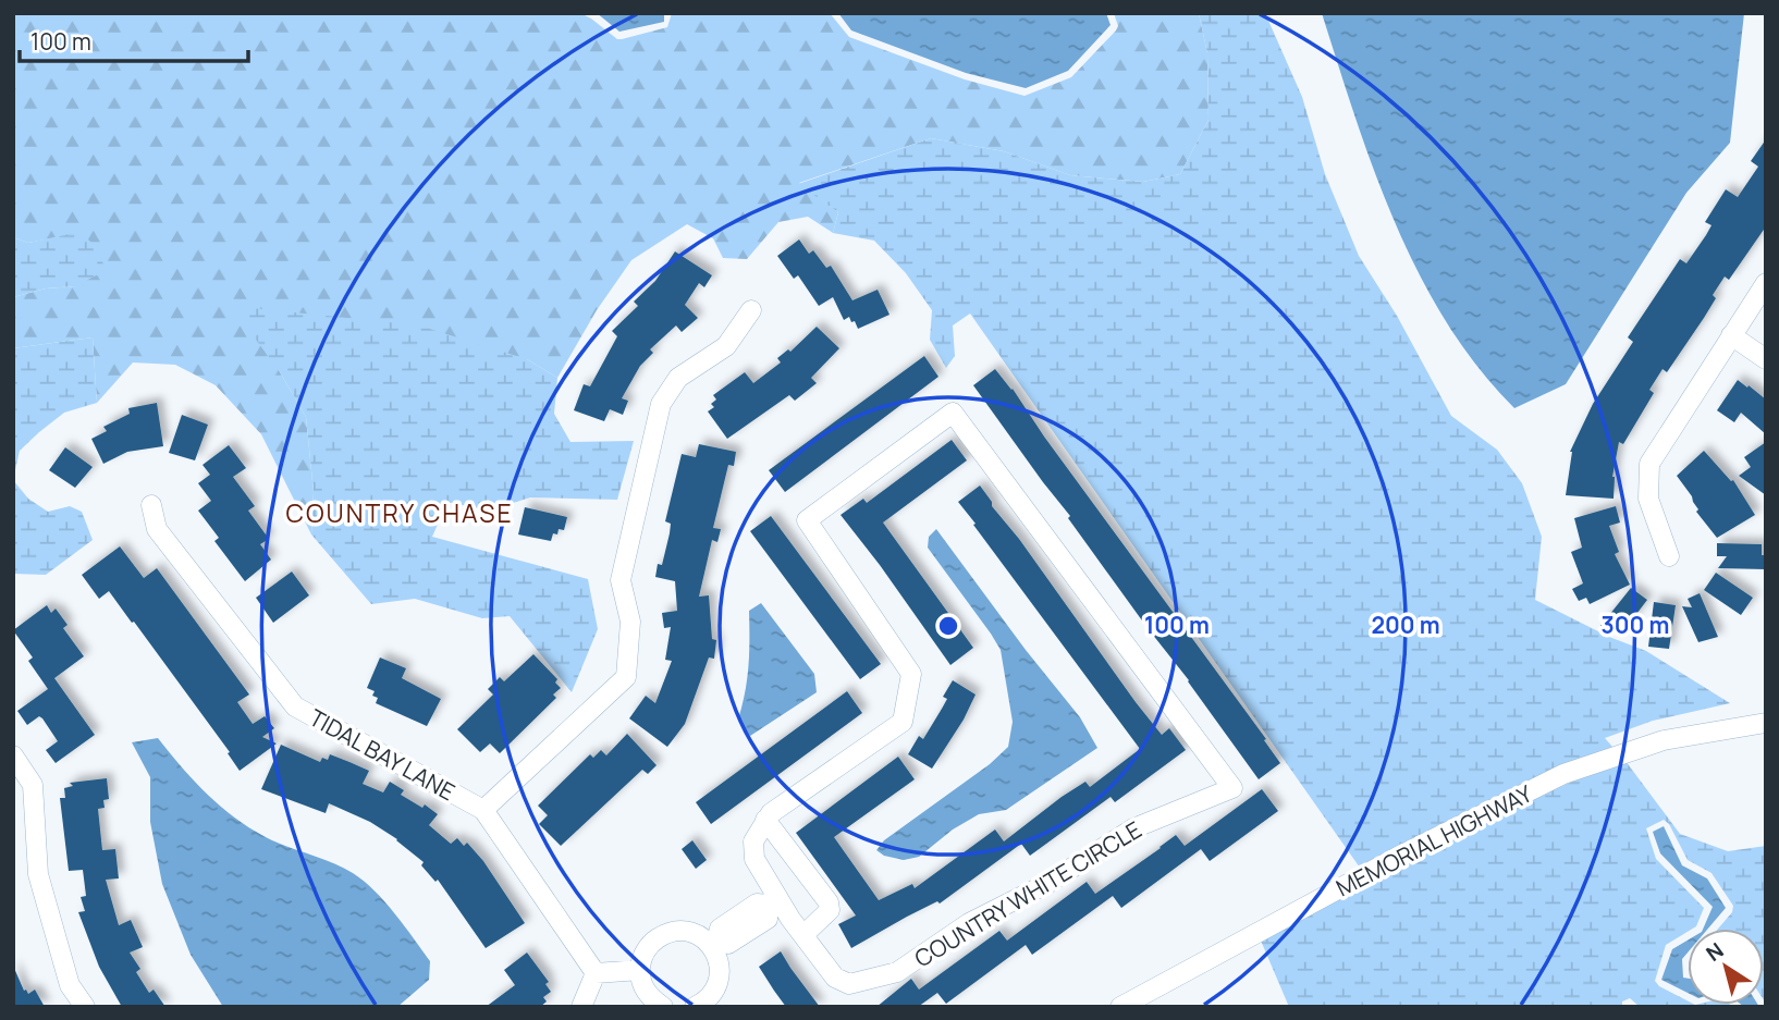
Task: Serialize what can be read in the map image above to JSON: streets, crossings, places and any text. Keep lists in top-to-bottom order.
{
  "streets": {
    "street": ["TIDAL BAY LANE", "MEMORIAL HIGHWAY", "COUNTRY WHITE CIRCLE"]
  },
  "districts": ["COUNTRY CHASE"],
  "scale_bar": "100 m",
  "north": "top left",
  "rings": ["100 m", "200 m", "300 m"]
}
